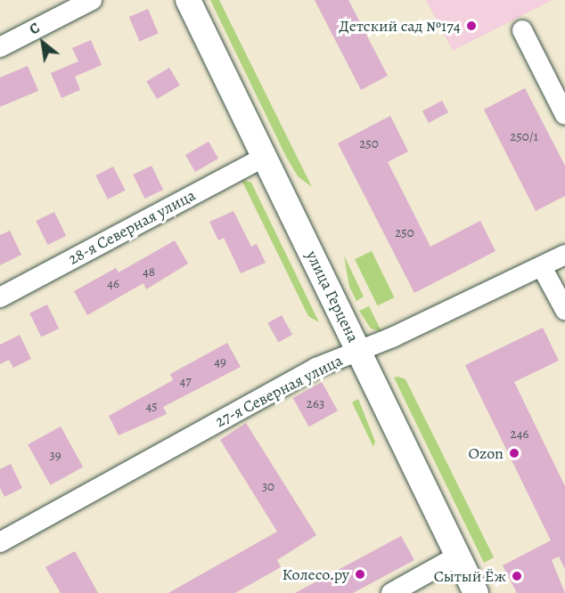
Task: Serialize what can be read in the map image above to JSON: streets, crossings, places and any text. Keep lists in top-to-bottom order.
{
  "streets": {
    "main road": ["улица Герцена"],
    "street": ["28-я Северная улица", "27-я Северная улица"]
  },
  "crossings": [
    ["28-я Северная улица", "улица Герцена"],
    ["улица Герцена", "27-я Северная улица"]
  ],
  "places": [
    "Детский сад №174",
    "Ozon",
    "Колесо.ру",
    "Сытый Ёж"
  ],
  "house_numbers": [
    "250/1",
    "250",
    "250",
    "48",
    "46",
    "49",
    "47",
    "263",
    "45",
    "246",
    "39",
    "30"
  ],
  "north": "top left"
}
